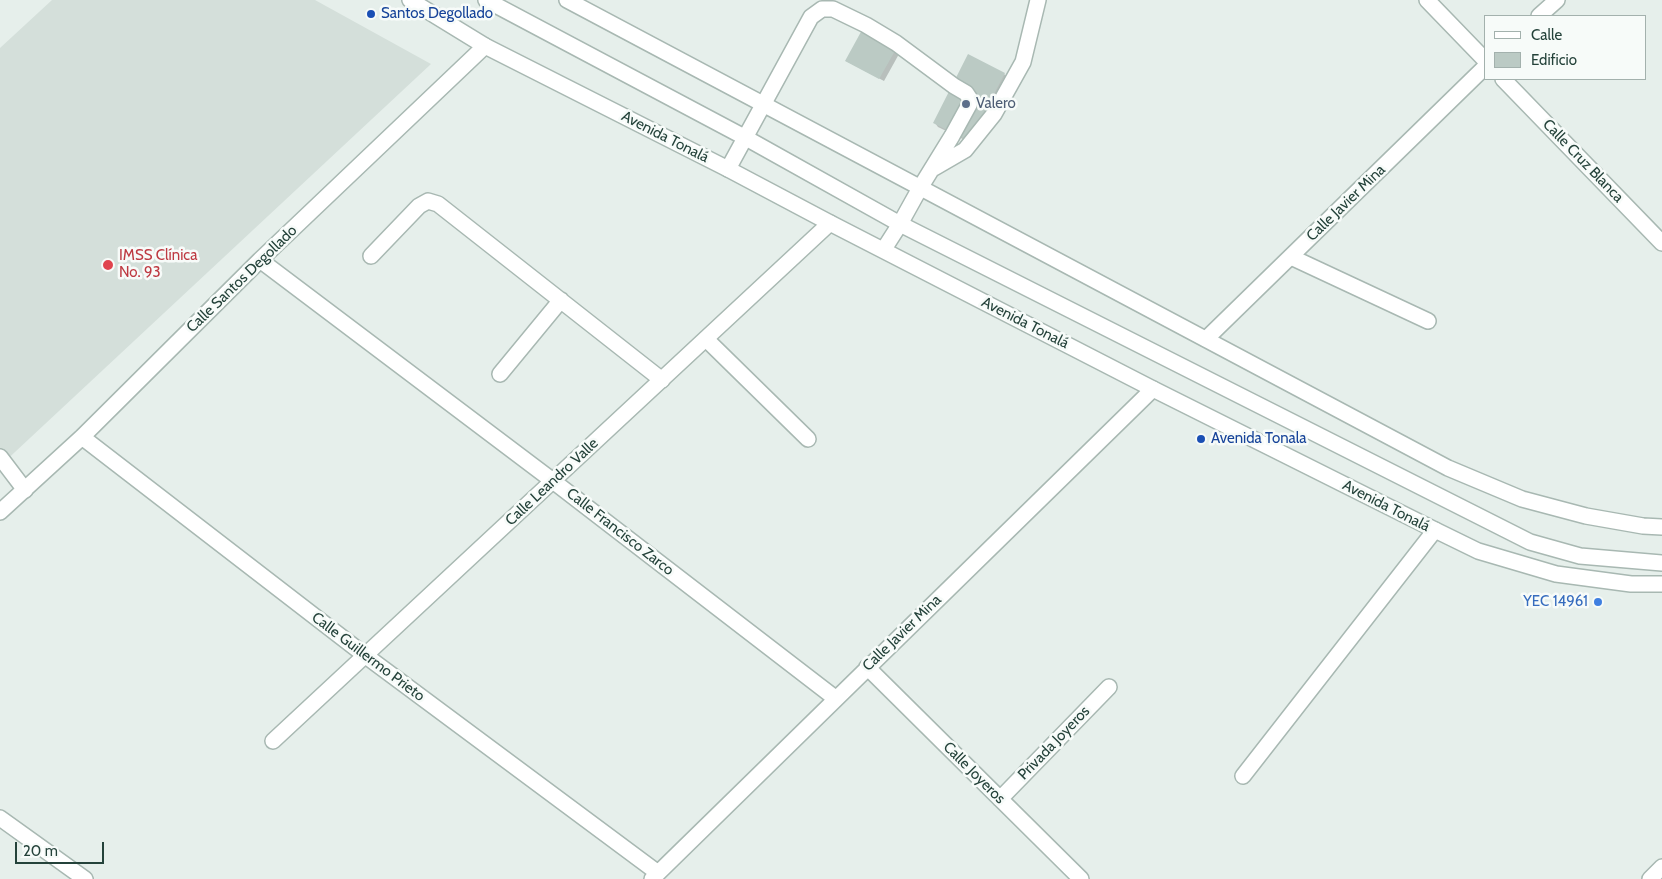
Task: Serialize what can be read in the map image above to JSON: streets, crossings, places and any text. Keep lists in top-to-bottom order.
{
  "streets": {
    "street": [
      "Avenida Tonalá",
      "Calle Cruz Blanca",
      "Calle Javier Mina",
      "Calle Santos Degollado",
      "Calle Leandro Valle",
      "Calle Francisco Zarco",
      "Calle Guillermo Prieto",
      "Privada Joyeros",
      "Calle Joyeros"
    ]
  },
  "crossings": [
    ["Avenida Tonalá", "Calle Javier Mina"],
    ["Avenida Tonalá", "Calle Santos Degollado"],
    ["Avenida Tonalá", "Calle Leandro Valle"],
    ["Calle Javier Mina", "Calle Francisco Zarco"],
    ["Calle Javier Mina", "Calle Guillermo Prieto"],
    ["Calle Javier Mina", "Calle Joyeros"],
    ["Calle Santos Degollado", "Calle Francisco Zarco"],
    ["Calle Santos Degollado", "Calle Guillermo Prieto"],
    ["Calle Leandro Valle", "Calle Francisco Zarco"],
    ["Calle Leandro Valle", "Calle Guillermo Prieto"],
    ["Privada Joyeros", "Calle Joyeros"]
  ],
  "places": [
    "Santos Degollado",
    "Valero",
    "IMSS Clínica No. 93",
    "Avenida Tonala",
    "YEC 14961"
  ],
  "legend": ["Calle", "Edificio"],
  "scale_bar": "20 m"
}
